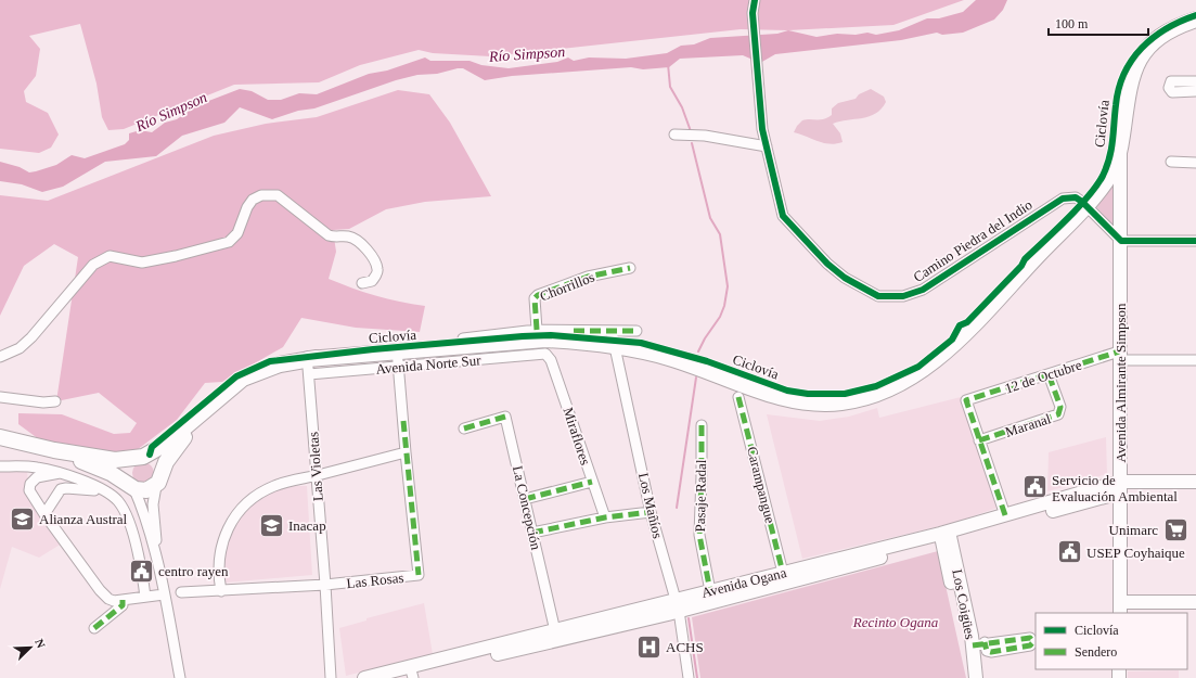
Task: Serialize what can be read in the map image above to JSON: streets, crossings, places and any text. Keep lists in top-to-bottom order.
{
  "streets": {
    "main road": ["Avenida Almirante Simpson", "Avenida Ogana", "Los Coigües"],
    "street": [
      "Camino Piedra del Indio",
      "Chorrillos",
      "Avenida Norte Sur",
      "12 de Octubre",
      "Maranal",
      "Miraflores",
      "Las Violetas",
      "Carampangue",
      "Pasaje Radal",
      "Los Mañíos",
      "La Concepción",
      "Las Rosas"
    ],
    "cycle path": ["Ciclovía"]
  },
  "crossings": [
    ["Avenida Norte Sur", "Miraflores"],
    ["Avenida Norte Sur", "Las Rosas"],
    ["12 de Octubre", "Avenida Almirante Simpson"],
    ["12 de Octubre", "Maranal"],
    ["Avenida Almirante Simpson", "Avenida Ogana"],
    ["Las Violetas", "Las Rosas"],
    ["Carampangue", "Avenida Ogana"],
    ["Pasaje Radal", "Avenida Ogana"],
    ["Los Mañíos", "Avenida Ogana"],
    ["La Concepción", "Avenida Ogana"],
    ["Avenida Ogana", "Los Coigües"]
  ],
  "water": ["Río Simpson"],
  "parks": ["Recinto Ogana"],
  "places": {
    "public building": ["Servicio de Evaluación Ambiental", "USEP Coyhaique", "centro rayen"],
    "school or university": ["Alianza Austral", "Inacap"],
    "supermarket": ["Unimarc"],
    "hospital": ["ACHS"]
  },
  "legend": ["Ciclovía", "Sendero"],
  "scale_bar": "100 m",
  "north": "top right"
}
